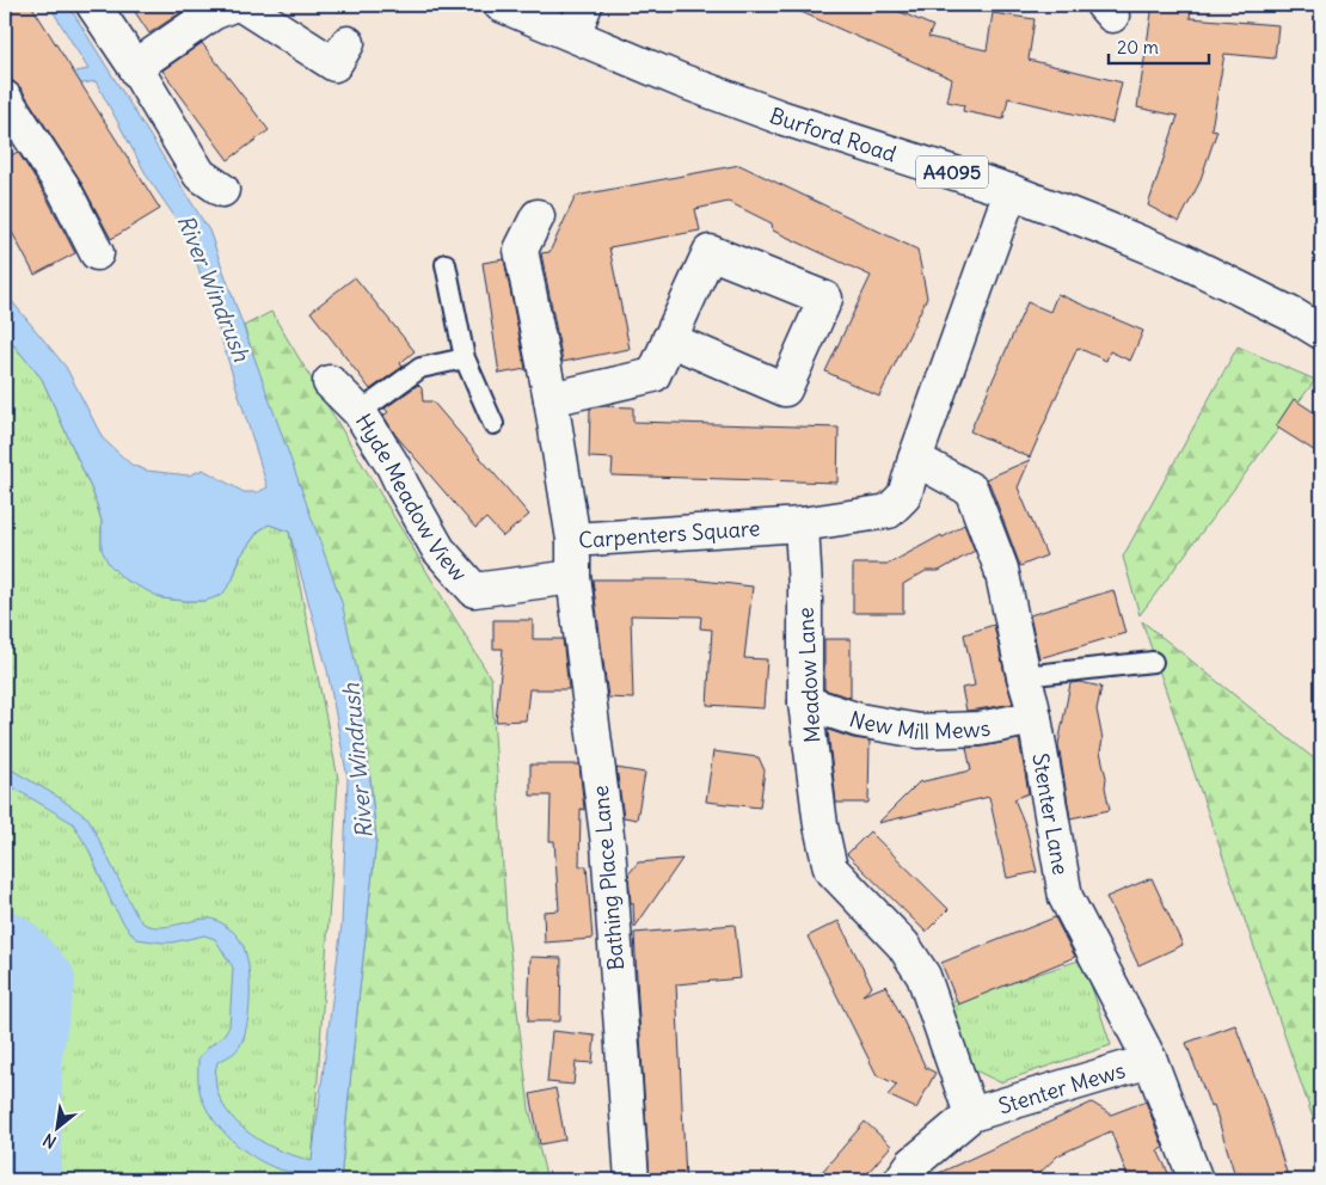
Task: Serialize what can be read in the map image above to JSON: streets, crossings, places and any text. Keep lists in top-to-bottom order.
{
  "streets": {
    "street": [
      "Burford Road",
      "A4095",
      "Hyde Meadow View",
      "Carpenters Square",
      "Meadow Lane",
      "New Mill Mews",
      "Stenter Lane",
      "Bathing Place Lane",
      "Stenter Mews"
    ]
  },
  "crossings": [
    ["Burford Road", "A4095"],
    ["Hyde Meadow View", "Carpenters Square"],
    ["Hyde Meadow View", "Bathing Place Lane"],
    ["Carpenters Square", "Meadow Lane"],
    ["Carpenters Square", "Bathing Place Lane"],
    ["Meadow Lane", "New Mill Mews"],
    ["Meadow Lane", "Stenter Mews"],
    ["New Mill Mews", "Stenter Lane"],
    ["Stenter Lane", "Stenter Mews"]
  ],
  "water": ["River Windrush"],
  "scale_bar": "20 m",
  "north": "bottom left"
}
